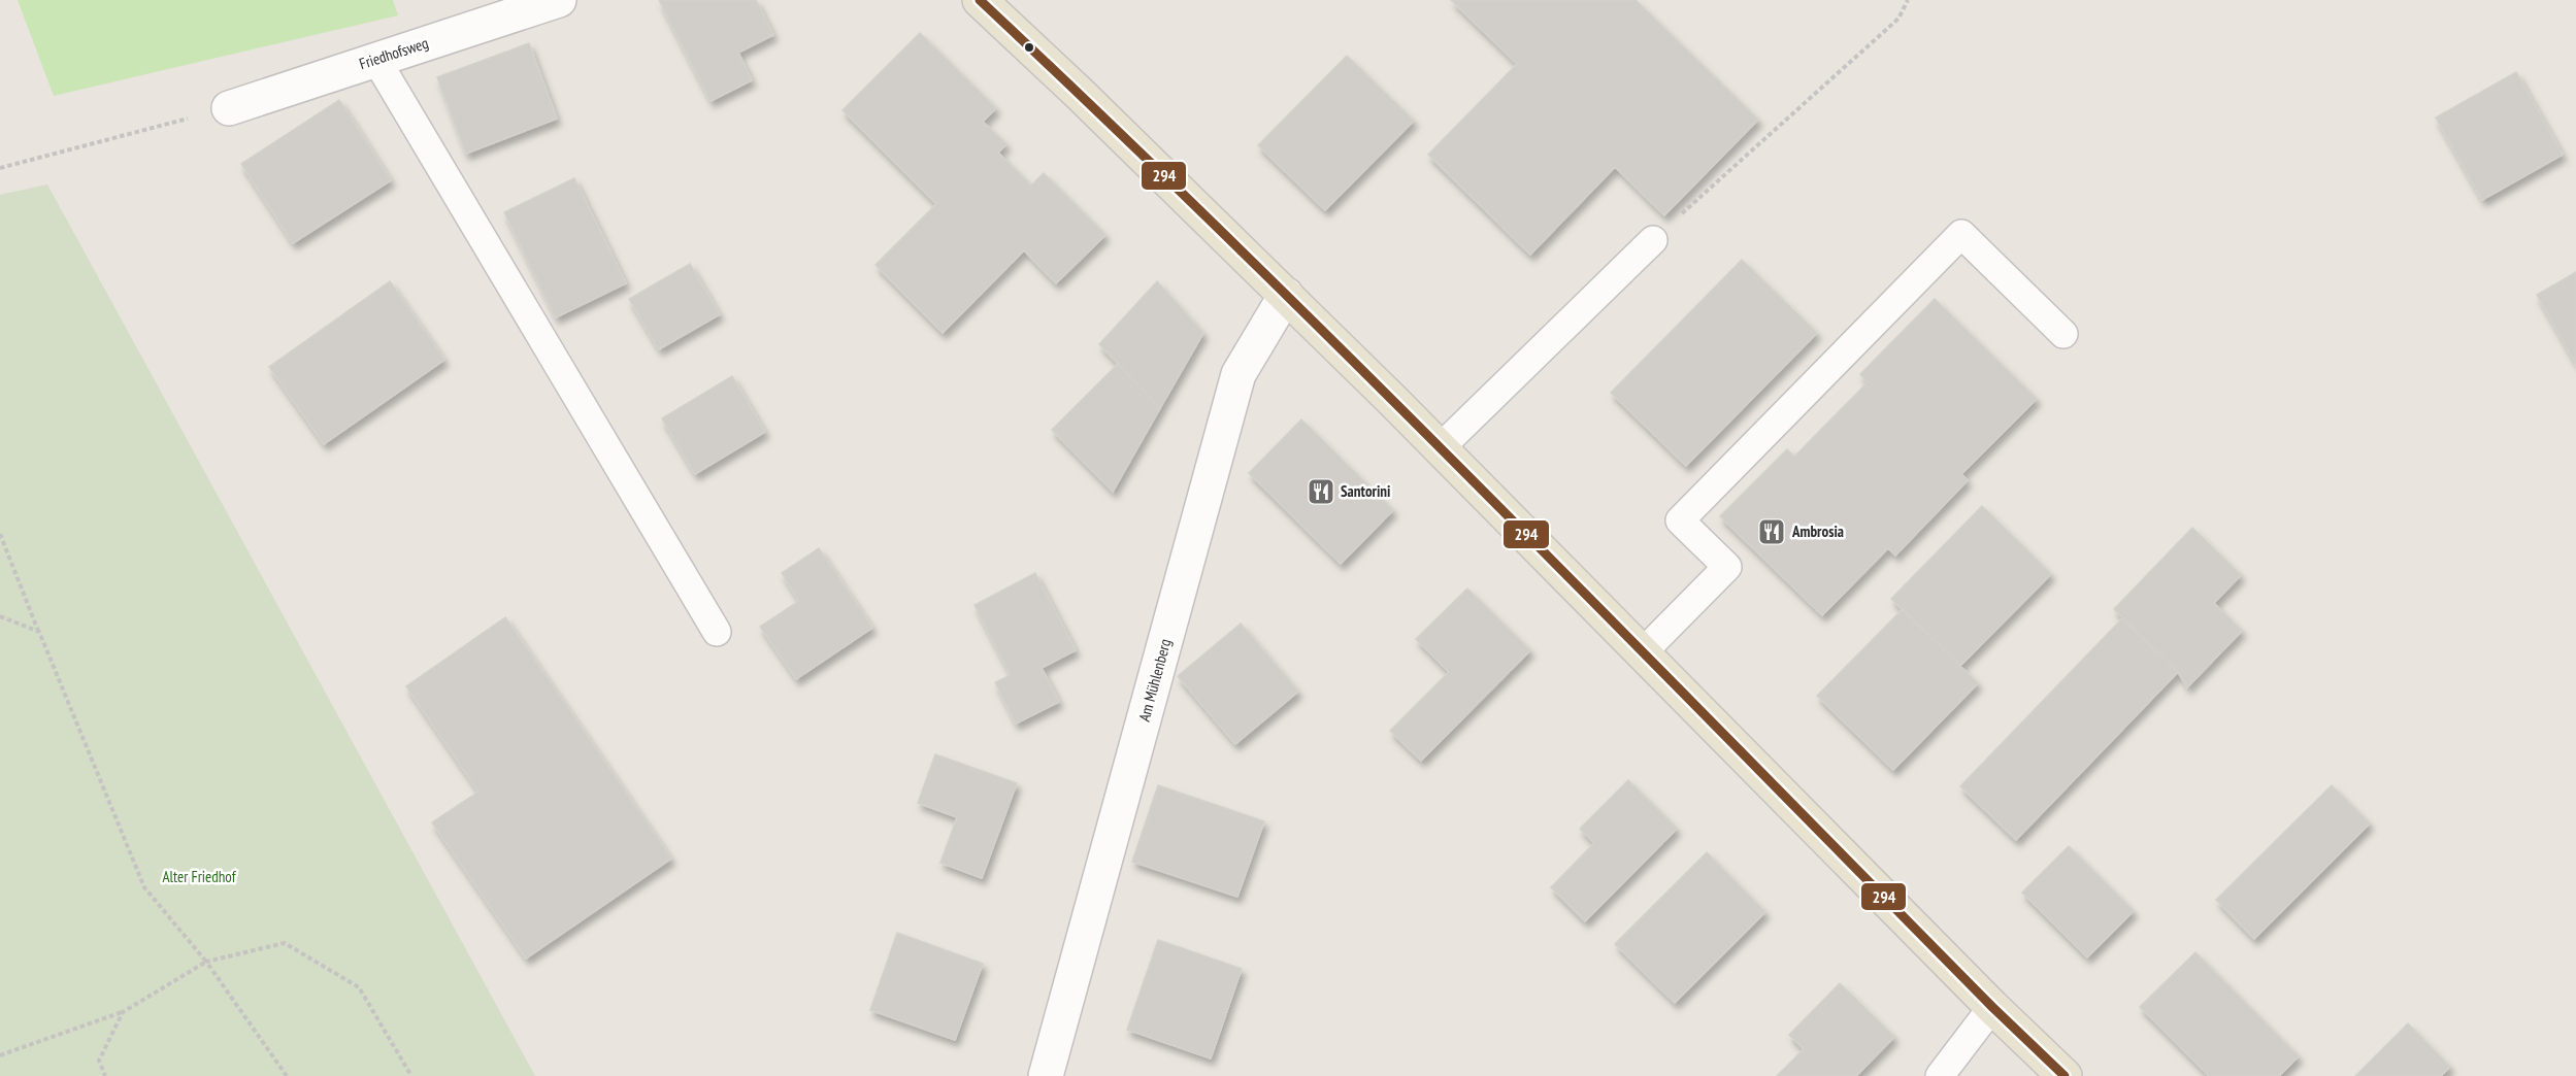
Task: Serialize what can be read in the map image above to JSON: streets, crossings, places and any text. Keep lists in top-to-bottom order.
{
  "streets": {
    "street": ["Friedhofsweg", "Am Mühlenberg"]
  },
  "parks": ["Alter Friedhof"],
  "places": {
    "restaurant": ["Santorini", "Ambrosia"]
  },
  "lines": ["transit line 294"]
}
